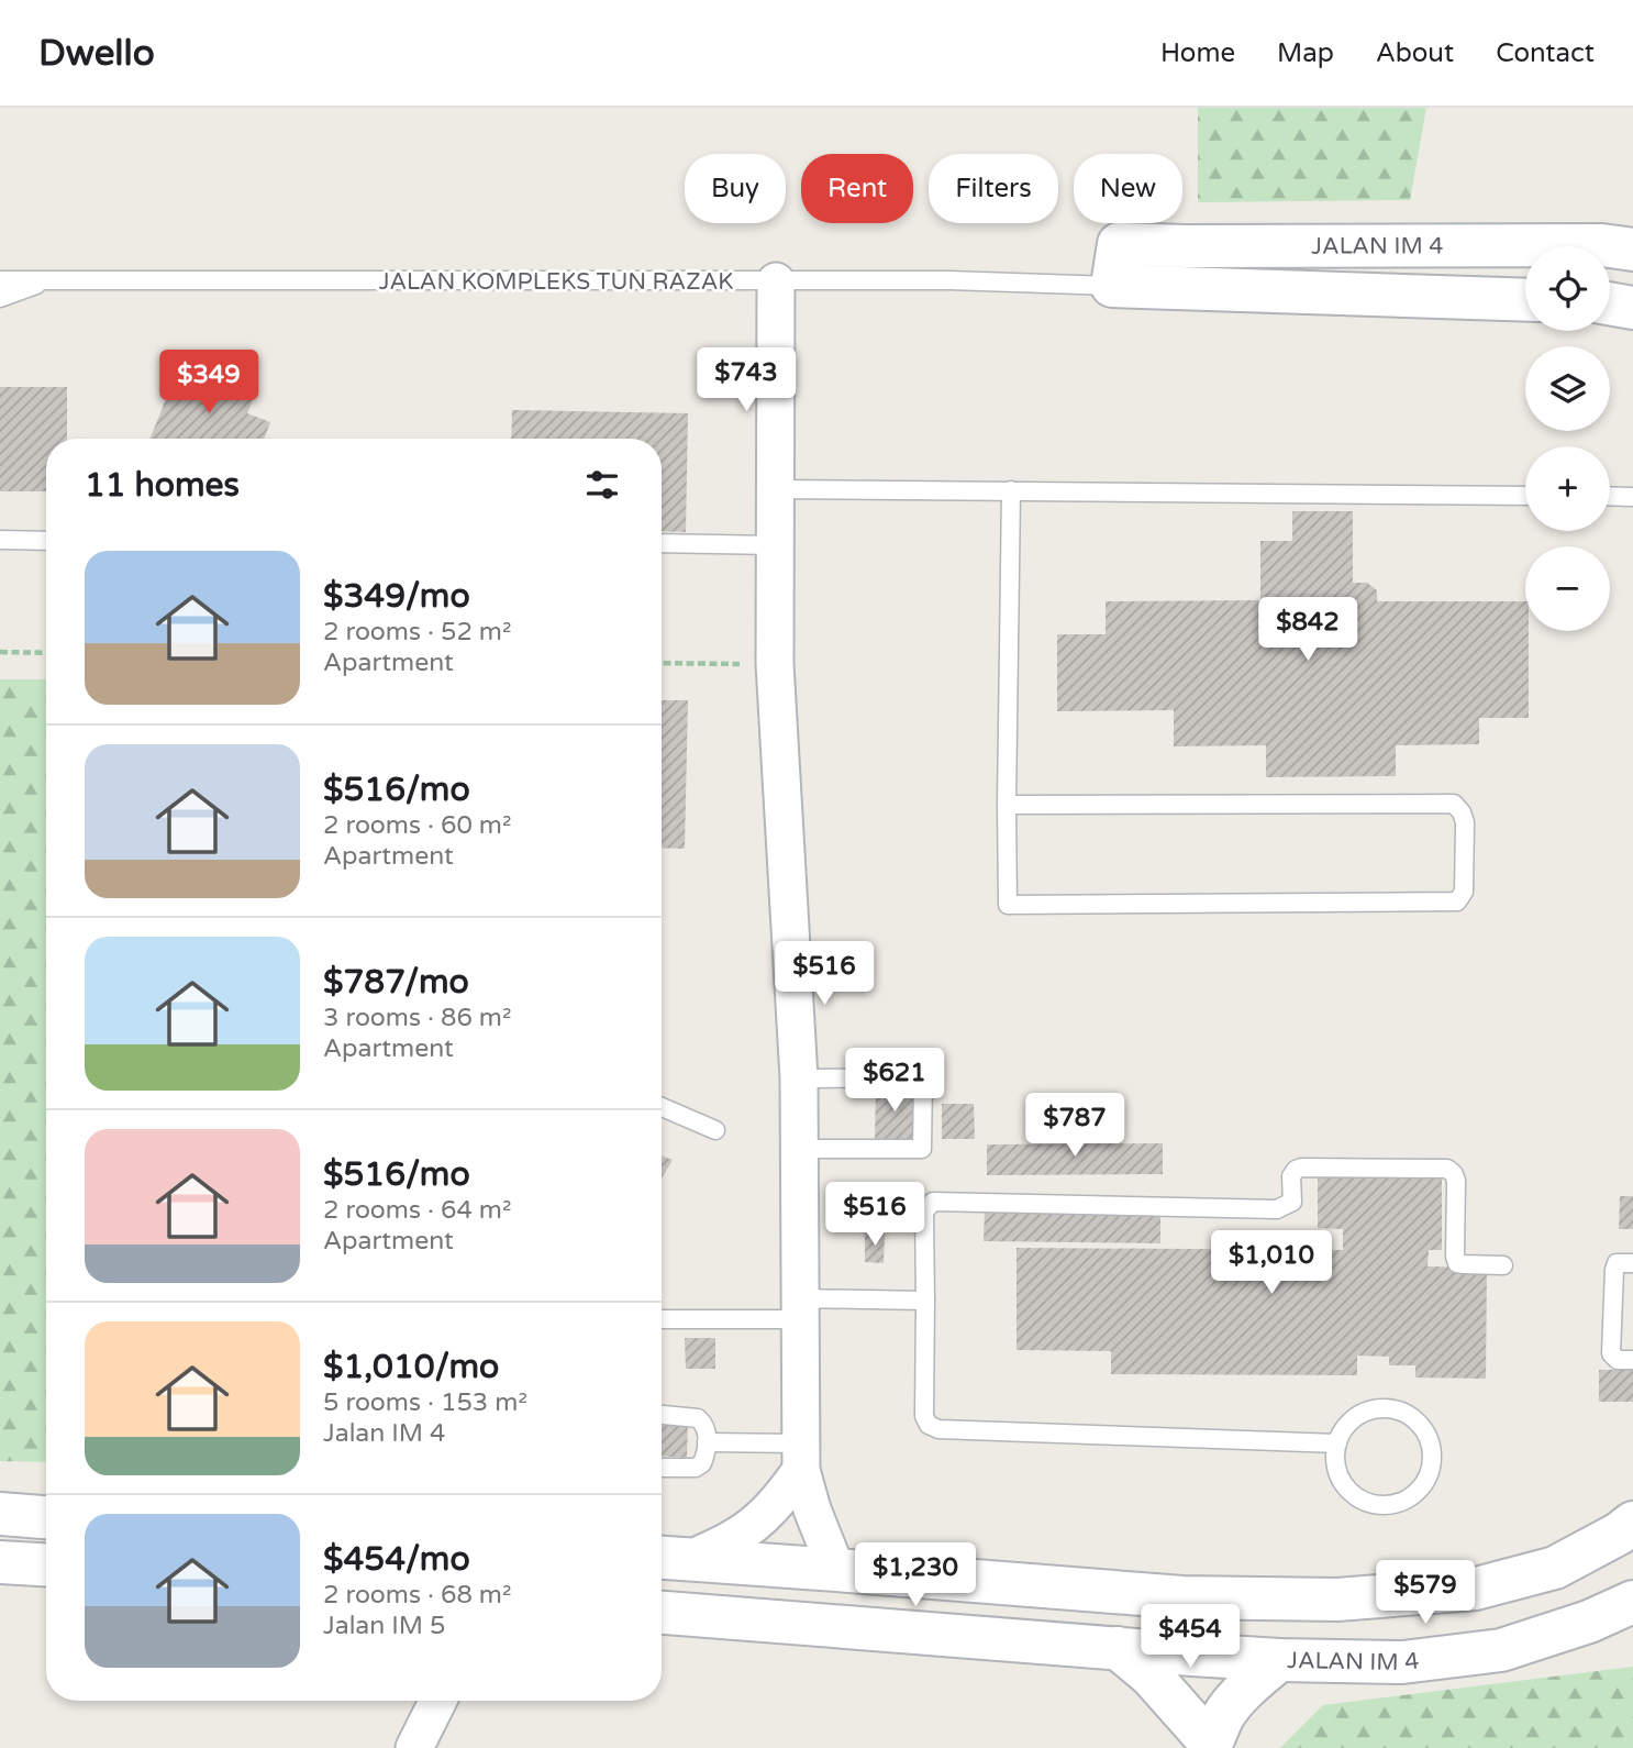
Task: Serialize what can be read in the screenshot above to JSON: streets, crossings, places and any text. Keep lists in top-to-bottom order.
{
  "streets": {
    "street": ["JALAN IM 4"],
    "lane": ["JALAN KOMPLEKS TUN RAZAK"]
  },
  "crossings": [
    ["JALAN IM 4", "JALAN KOMPLEKS TUN RAZAK"]
  ],
  "page": {
    "header": "Dwello",
    "nav": [
      "Home",
      "Map",
      "About",
      "Contact"
    ],
    "chip": [
      "Buy",
      "Rent",
      "Filters",
      "New"
    ],
    "map_buttons": ["+", "−"],
    "price": [
      "$743",
      "$349",
      "$842",
      "$516",
      "$621",
      "$787",
      "$516",
      "$1,010",
      "$1,230",
      "$579",
      "$454"
    ],
    "heading": "11 homes",
    "list": [
      {
        "name": "$349/mo",
        "note": "2 rooms · 52 m² · Apartment"
      },
      {
        "name": "$516/mo",
        "note": "2 rooms · 60 m² · Apartment"
      },
      {
        "name": "$787/mo",
        "note": "3 rooms · 86 m² · Apartment"
      },
      {
        "name": "$516/mo",
        "note": "2 rooms · 64 m² · Apartment"
      },
      {
        "name": "$1,010/mo",
        "note": "5 rooms · 153 m² · Jalan IM 4"
      },
      {
        "name": "$454/mo",
        "note": "2 rooms · 68 m² · Jalan IM 5"
      }
    ]
  }
}
